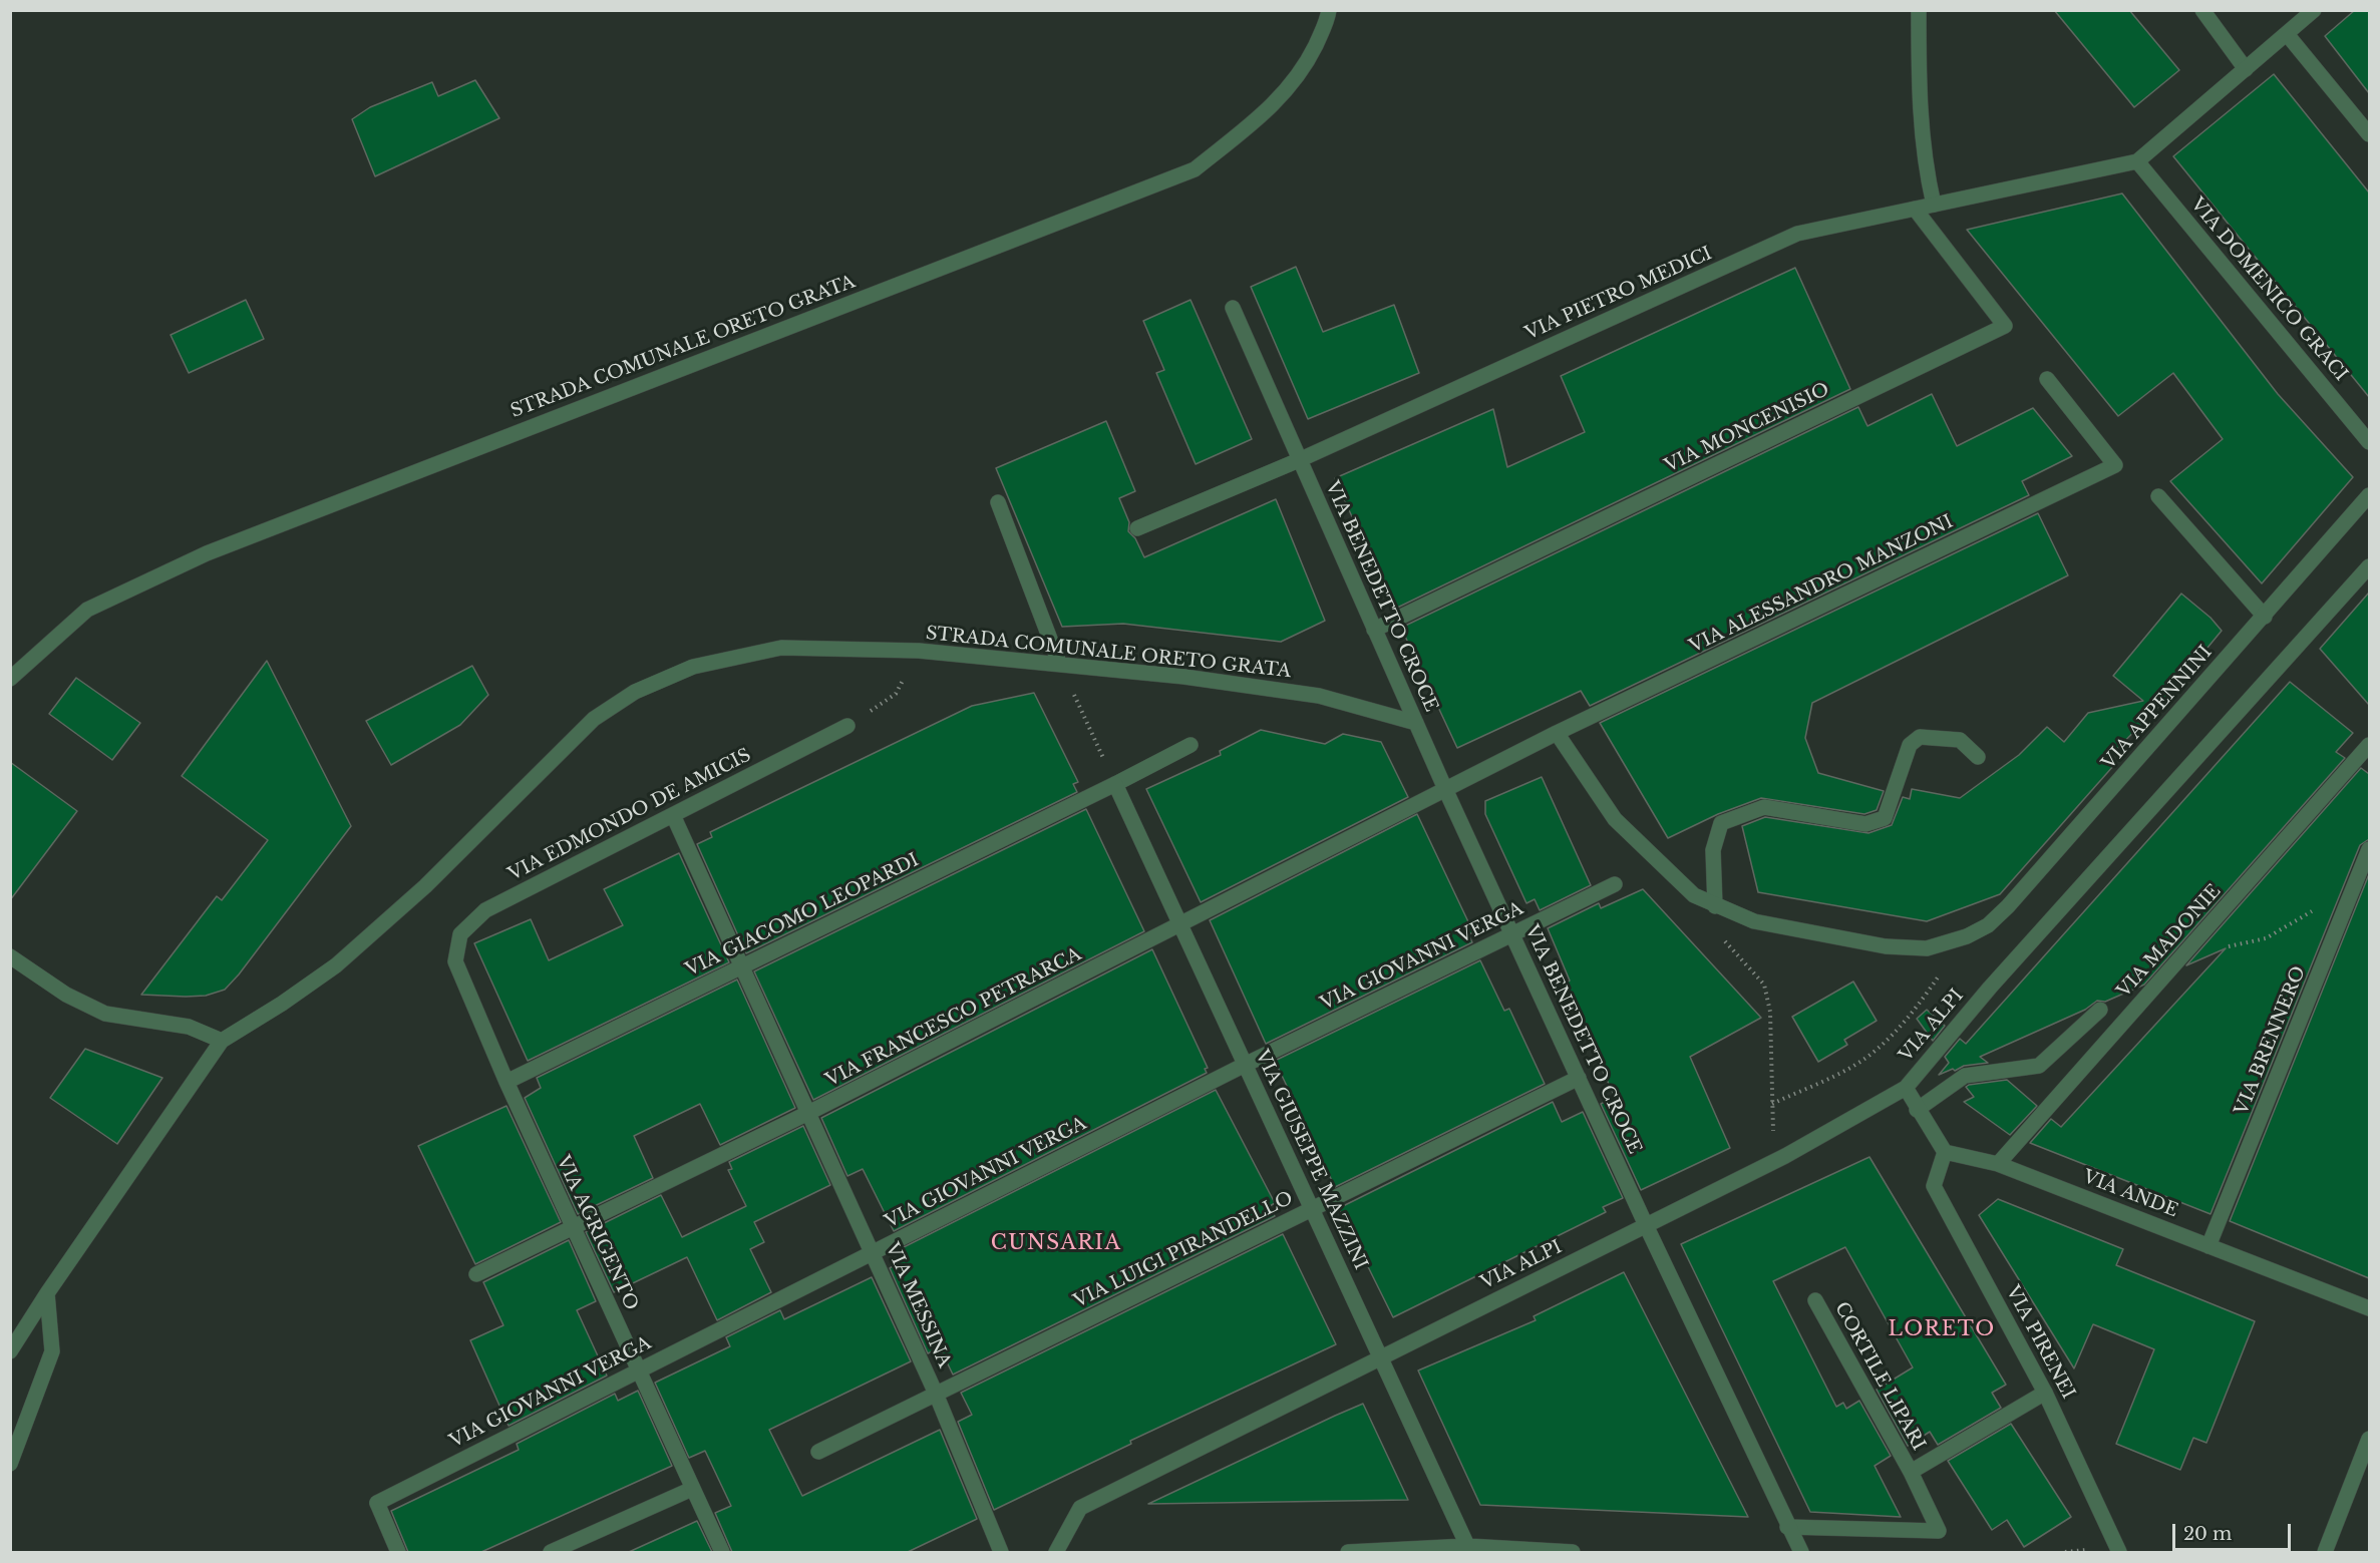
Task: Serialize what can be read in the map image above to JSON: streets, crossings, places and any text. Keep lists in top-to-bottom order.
{
  "streets": {
    "street": [
      "VIA DOMENICO GRACI",
      "VIA PIETRO MEDICI",
      "STRADA COMUNALE ORETO GRATA",
      "VIA MONCENISIO",
      "VIA ALESSANDRO MANZONI",
      "VIA BENEDETTO CROCE",
      "VIA APPENNINI",
      "VIA EDMONDO DE AMICIS",
      "VIA GIACOMO LEOPARDI",
      "VIA MADONIE",
      "VIA GIOVANNI VERGA",
      "VIA FRANCESCO PETRARCA",
      "VIA ALPI",
      "VIA BRENNERO",
      "VIA GIUSEPPE MAZZINI",
      "VIA ANDE",
      "VIA AGRIGENTO",
      "VIA LUIGI PIRANDELLO",
      "VIA MESSINA",
      "VIA PIRENEI",
      "CORTILE LIPARI"
    ]
  },
  "crossings": [
    ["VIA DOMENICO GRACI", "VIA PIETRO MEDICI"],
    ["VIA PIETRO MEDICI", "VIA MONCENISIO"],
    ["VIA PIETRO MEDICI", "VIA BENEDETTO CROCE"],
    ["STRADA COMUNALE ORETO GRATA", "VIA BENEDETTO CROCE"],
    ["VIA MONCENISIO", "VIA BENEDETTO CROCE"],
    ["VIA ALESSANDRO MANZONI", "VIA BENEDETTO CROCE"],
    ["VIA ALESSANDRO MANZONI", "VIA APPENNINI"],
    ["VIA ALESSANDRO MANZONI", "VIA FRANCESCO PETRARCA"],
    ["VIA BENEDETTO CROCE", "VIA GIOVANNI VERGA"],
    ["VIA BENEDETTO CROCE", "VIA FRANCESCO PETRARCA"],
    ["VIA BENEDETTO CROCE", "VIA ALPI"],
    ["VIA BENEDETTO CROCE", "VIA LUIGI PIRANDELLO"],
    ["VIA BENEDETTO CROCE", "CORTILE LIPARI"],
    ["VIA EDMONDO DE AMICIS", "VIA AGRIGENTO"],
    ["VIA EDMONDO DE AMICIS", "VIA MESSINA"],
    ["VIA GIACOMO LEOPARDI", "VIA GIUSEPPE MAZZINI"],
    ["VIA GIACOMO LEOPARDI", "VIA AGRIGENTO"],
    ["VIA GIACOMO LEOPARDI", "VIA MESSINA"],
    ["VIA MADONIE", "VIA ANDE"],
    ["VIA GIOVANNI VERGA", "VIA GIUSEPPE MAZZINI"],
    ["VIA GIOVANNI VERGA", "VIA AGRIGENTO"],
    ["VIA GIOVANNI VERGA", "VIA MESSINA"],
    ["VIA FRANCESCO PETRARCA", "VIA GIUSEPPE MAZZINI"],
    ["VIA FRANCESCO PETRARCA", "VIA AGRIGENTO"],
    ["VIA FRANCESCO PETRARCA", "VIA MESSINA"],
    ["VIA ALPI", "VIA GIUSEPPE MAZZINI"],
    ["VIA BRENNERO", "VIA ANDE"],
    ["VIA GIUSEPPE MAZZINI", "VIA LUIGI PIRANDELLO"],
    ["VIA ANDE", "VIA PIRENEI"],
    ["VIA LUIGI PIRANDELLO", "VIA MESSINA"],
    ["VIA PIRENEI", "CORTILE LIPARI"]
  ],
  "districts": ["CUNSARIA", "LORETO"],
  "scale_bar": "20 m"
}
